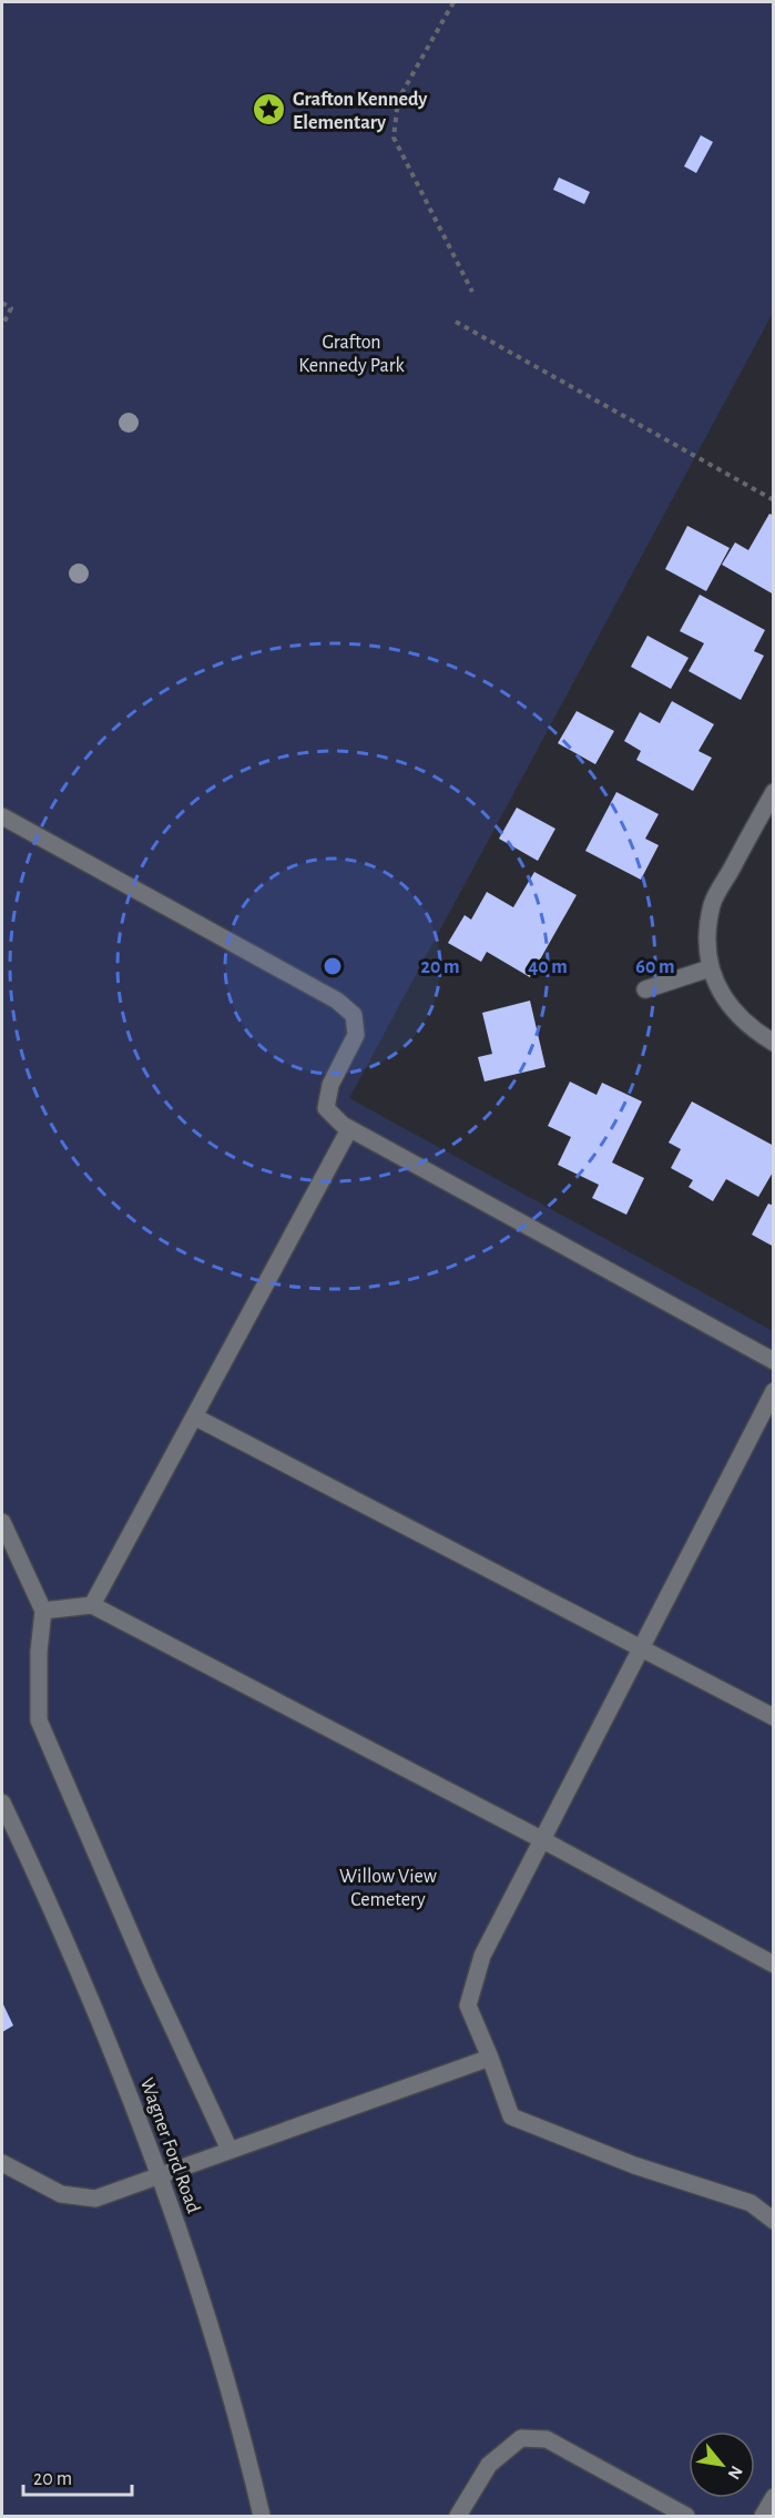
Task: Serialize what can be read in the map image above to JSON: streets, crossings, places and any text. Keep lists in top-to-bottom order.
{
  "streets": {
    "main road": ["Wagner Ford Road"]
  },
  "parks": ["Grafton Kennedy Park", "Willow View Cemetery"],
  "places": {
    "place": ["Grafton Kennedy Elementary"]
  },
  "scale_bar": "20 m",
  "north": "bottom right",
  "rings": ["20 m", "40 m", "60 m"]
}
